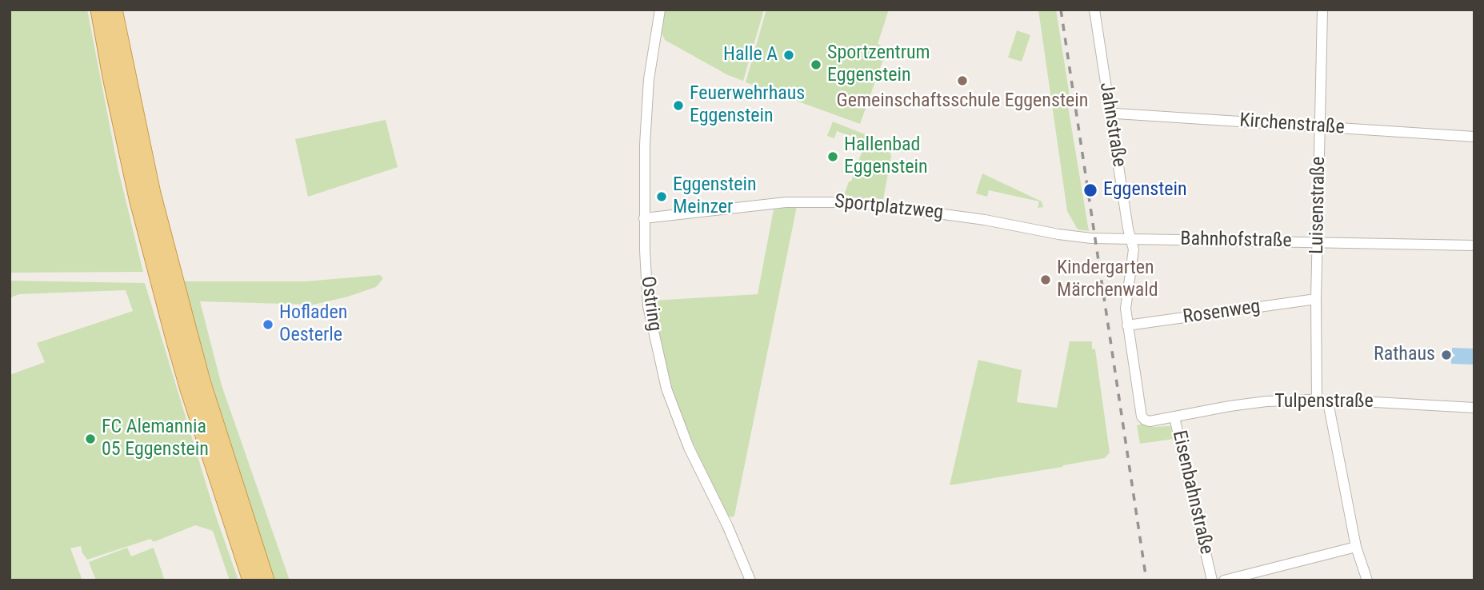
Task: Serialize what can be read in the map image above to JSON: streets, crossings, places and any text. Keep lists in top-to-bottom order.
{
  "streets": {
    "street": [
      "Jahnstraße",
      "Kirchenstraße",
      "Luisenstraße",
      "Sportplatzweg",
      "Bahnhofstraße",
      "Ostring",
      "Rosenweg",
      "Tulpenstraße",
      "Eisenbahnstraße"
    ]
  },
  "crossings": [
    ["Jahnstraße", "Kirchenstraße"],
    ["Jahnstraße", "Sportplatzweg"],
    ["Jahnstraße", "Bahnhofstraße"],
    ["Jahnstraße", "Eisenbahnstraße"],
    ["Kirchenstraße", "Luisenstraße"],
    ["Luisenstraße", "Bahnhofstraße"],
    ["Luisenstraße", "Rosenweg"],
    ["Luisenstraße", "Tulpenstraße"],
    ["Sportplatzweg", "Bahnhofstraße"],
    ["Sportplatzweg", "Ostring"],
    ["Sportplatzweg", "Eisenbahnstraße"],
    ["Bahnhofstraße", "Eisenbahnstraße"],
    ["Rosenweg", "Eisenbahnstraße"],
    ["Tulpenstraße", "Eisenbahnstraße"]
  ],
  "places": [
    "Halle A",
    "Sportzentrum Eggenstein",
    "Gemeinschaftsschule Eggenstein",
    "Feuerwehrhaus Eggenstein",
    "Hallenbad Eggenstein",
    "Eggenstein",
    "Eggenstein Meinzer",
    "Kindergarten Märchenwald",
    "Hofladen Oesterle",
    "Rathaus",
    "FC Alemannia 05 Eggenstein"
  ]
}
